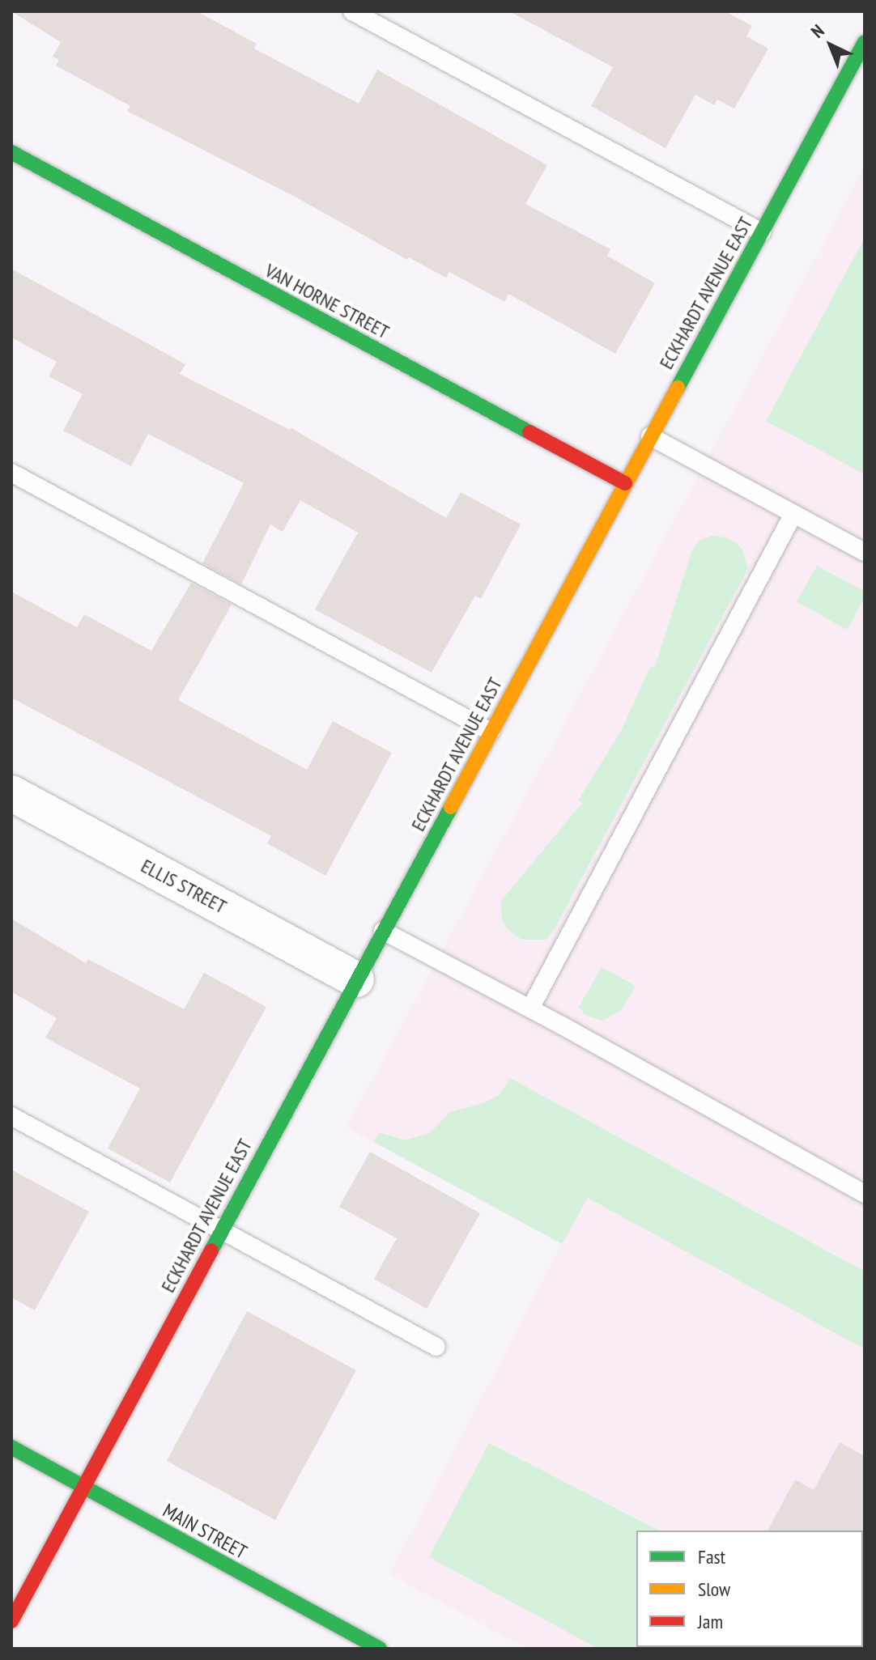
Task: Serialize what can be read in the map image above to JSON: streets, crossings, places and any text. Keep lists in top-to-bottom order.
{
  "streets": {
    "main road": ["ECKHARDT AVENUE EAST", "VAN HORNE STREET", "MAIN STREET"],
    "street": ["ELLIS STREET"]
  },
  "crossings": [
    ["ECKHARDT AVENUE EAST", "VAN HORNE STREET"],
    ["ECKHARDT AVENUE EAST", "ELLIS STREET"],
    ["ECKHARDT AVENUE EAST", "MAIN STREET"]
  ],
  "legend": ["Fast", "Slow", "Jam"],
  "north": "top left"
}
